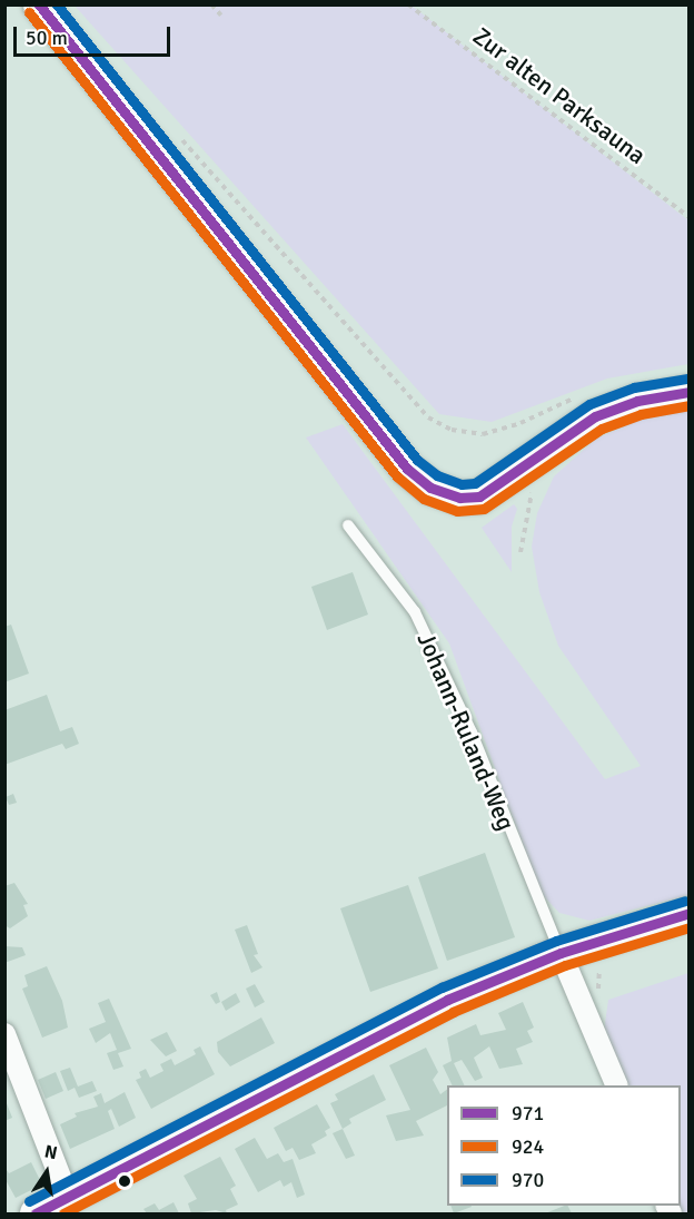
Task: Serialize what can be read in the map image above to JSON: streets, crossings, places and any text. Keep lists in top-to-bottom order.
{
  "streets": {
    "lane": ["Johann-Ruland-Weg"],
    "path": ["Zur alten Parksauna"]
  },
  "lines": ["transit line 971", "transit line 970", "transit line 924"],
  "legend": ["971", "924", "970"],
  "scale_bar": "50 m",
  "north": "top"
}
